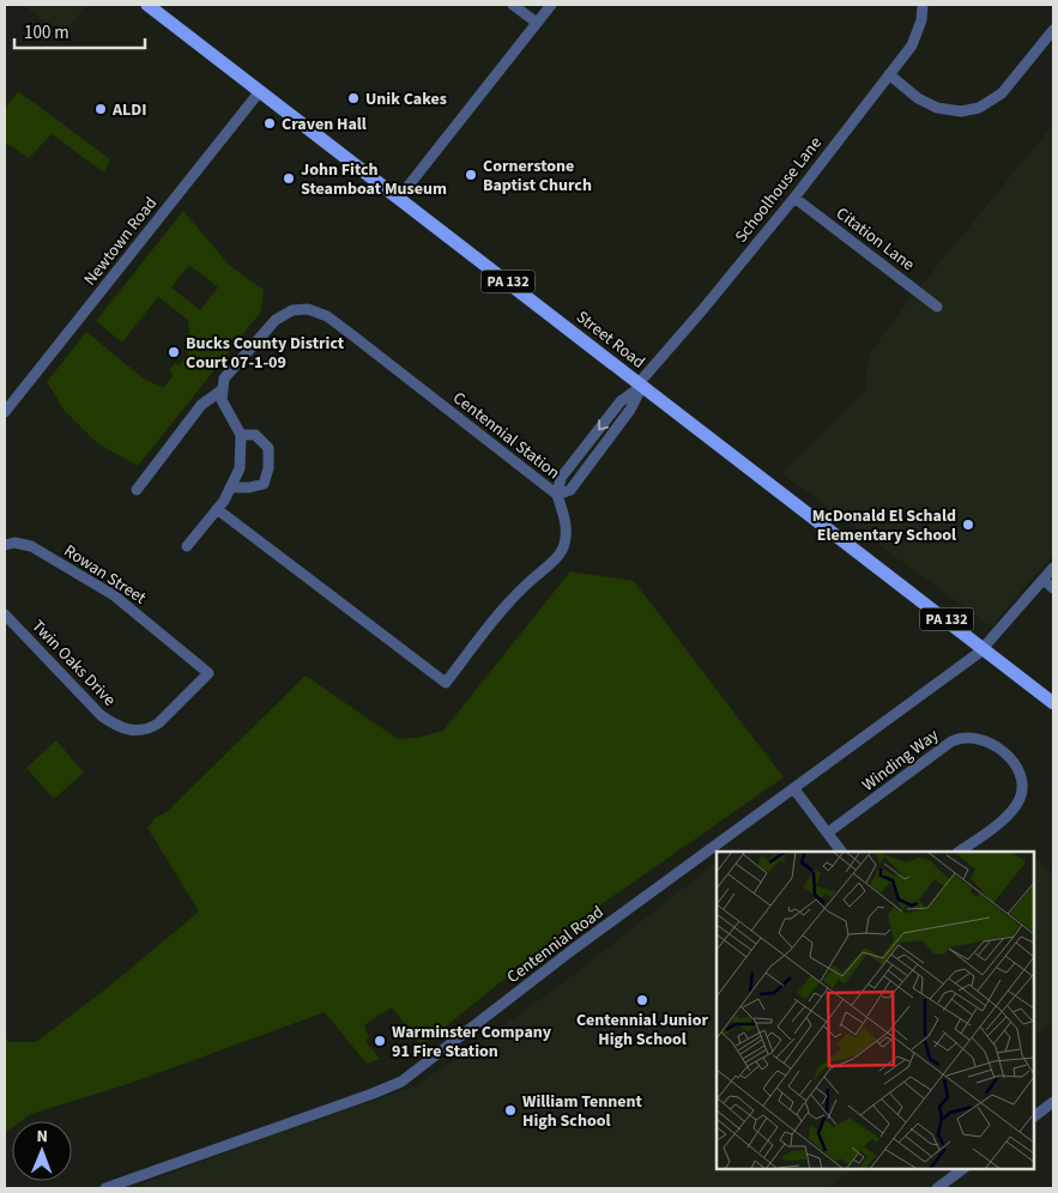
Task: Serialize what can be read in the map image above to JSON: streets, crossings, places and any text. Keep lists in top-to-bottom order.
{
  "streets": {
    "main road": ["PA 132", "Street Road"],
    "street": [
      "Schoolhouse Lane",
      "Citation Lane",
      "Newtown Road",
      "Centennial Station",
      "Rowan Street",
      "Twin Oaks Drive",
      "Winding Way",
      "Centennial Road"
    ]
  },
  "crossings": [
    ["Schoolhouse Lane", "Citation Lane"],
    ["Schoolhouse Lane", "Street Road"],
    ["Schoolhouse Lane", "Centennial Station"],
    ["Newtown Road", "Street Road"],
    ["Street Road", "Centennial Road"],
    ["Rowan Street", "Twin Oaks Drive"]
  ],
  "places": [
    "Unik Cakes",
    "ALDI",
    "Craven Hall",
    "Cornerstone Baptist Church",
    "John Fitch Steamboat Museum",
    "Bucks County District Court 07-1-09",
    "McDonald El Schald Elementary School",
    "Centennial Junior High School",
    "Warminster Company 91 Fire Station",
    "William Tennent High School"
  ],
  "scale_bar": "100 m",
  "north": "top"
}
